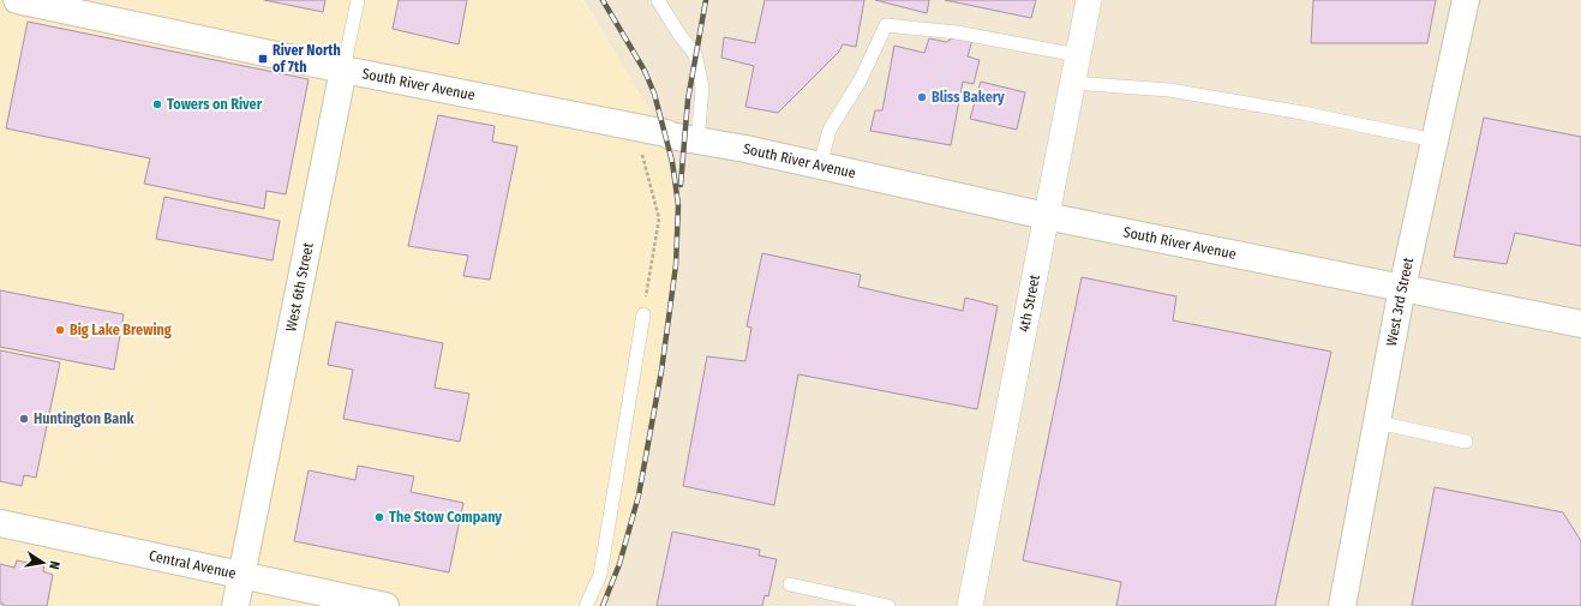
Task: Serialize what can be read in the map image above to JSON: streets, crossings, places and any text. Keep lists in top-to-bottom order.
{
  "streets": {
    "main road": [
      "South River Avenue",
      "West 6th Street",
      "West 3rd Street",
      "Central Avenue"
    ],
    "street": ["4th Street"]
  },
  "crossings": [
    ["South River Avenue", "West 6th Street"],
    ["South River Avenue", "4th Street"],
    ["South River Avenue", "West 3rd Street"],
    ["West 6th Street", "Central Avenue"]
  ],
  "places": {
    "transit": ["River North of 7th"],
    "other": [
      "Bliss Bakery",
      "Towers on River",
      "Big Lake Brewing",
      "Huntington Bank",
      "The Stow Company"
    ]
  },
  "north": "right"
}
